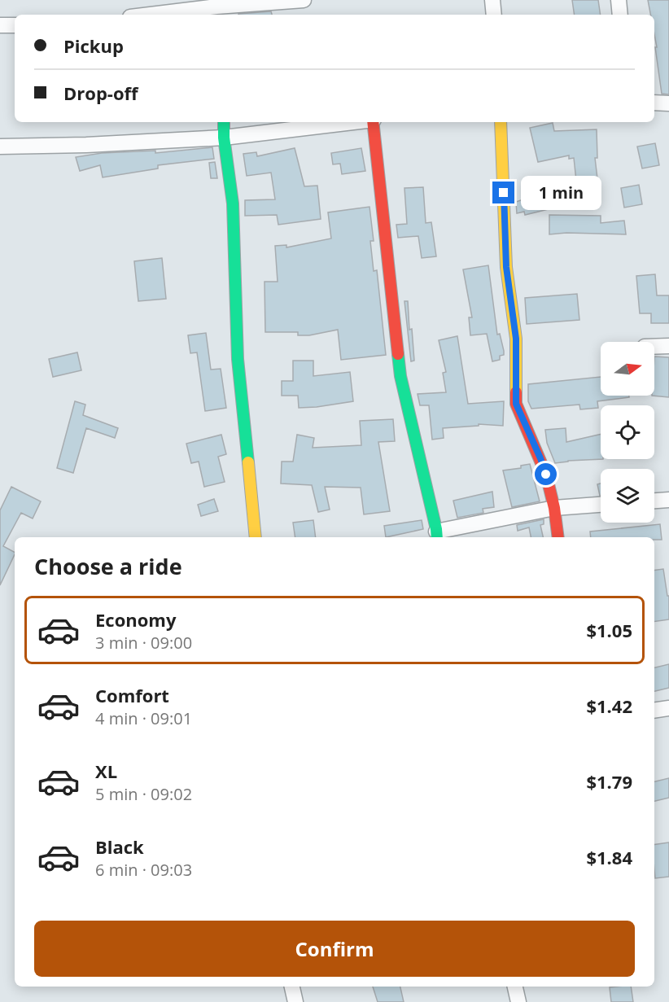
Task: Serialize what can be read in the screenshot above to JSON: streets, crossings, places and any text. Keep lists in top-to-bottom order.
{
  "north": "right",
  "page": {
    "banner": ["Pickup", "Drop-off"],
    "bubble": "1 min",
    "heading": "Choose a ride",
    "list": [
      {
        "name": "Economy",
        "note": "3 min · 09:00",
        "value": "$1.05"
      },
      {
        "name": "Comfort",
        "note": "4 min · 09:01",
        "value": "$1.42"
      },
      {
        "name": "XL",
        "note": "5 min · 09:02",
        "value": "$1.79"
      },
      {
        "name": "Black",
        "note": "6 min · 09:03",
        "value": "$1.84"
      }
    ],
    "buttons": "Confirm"
  }
}
